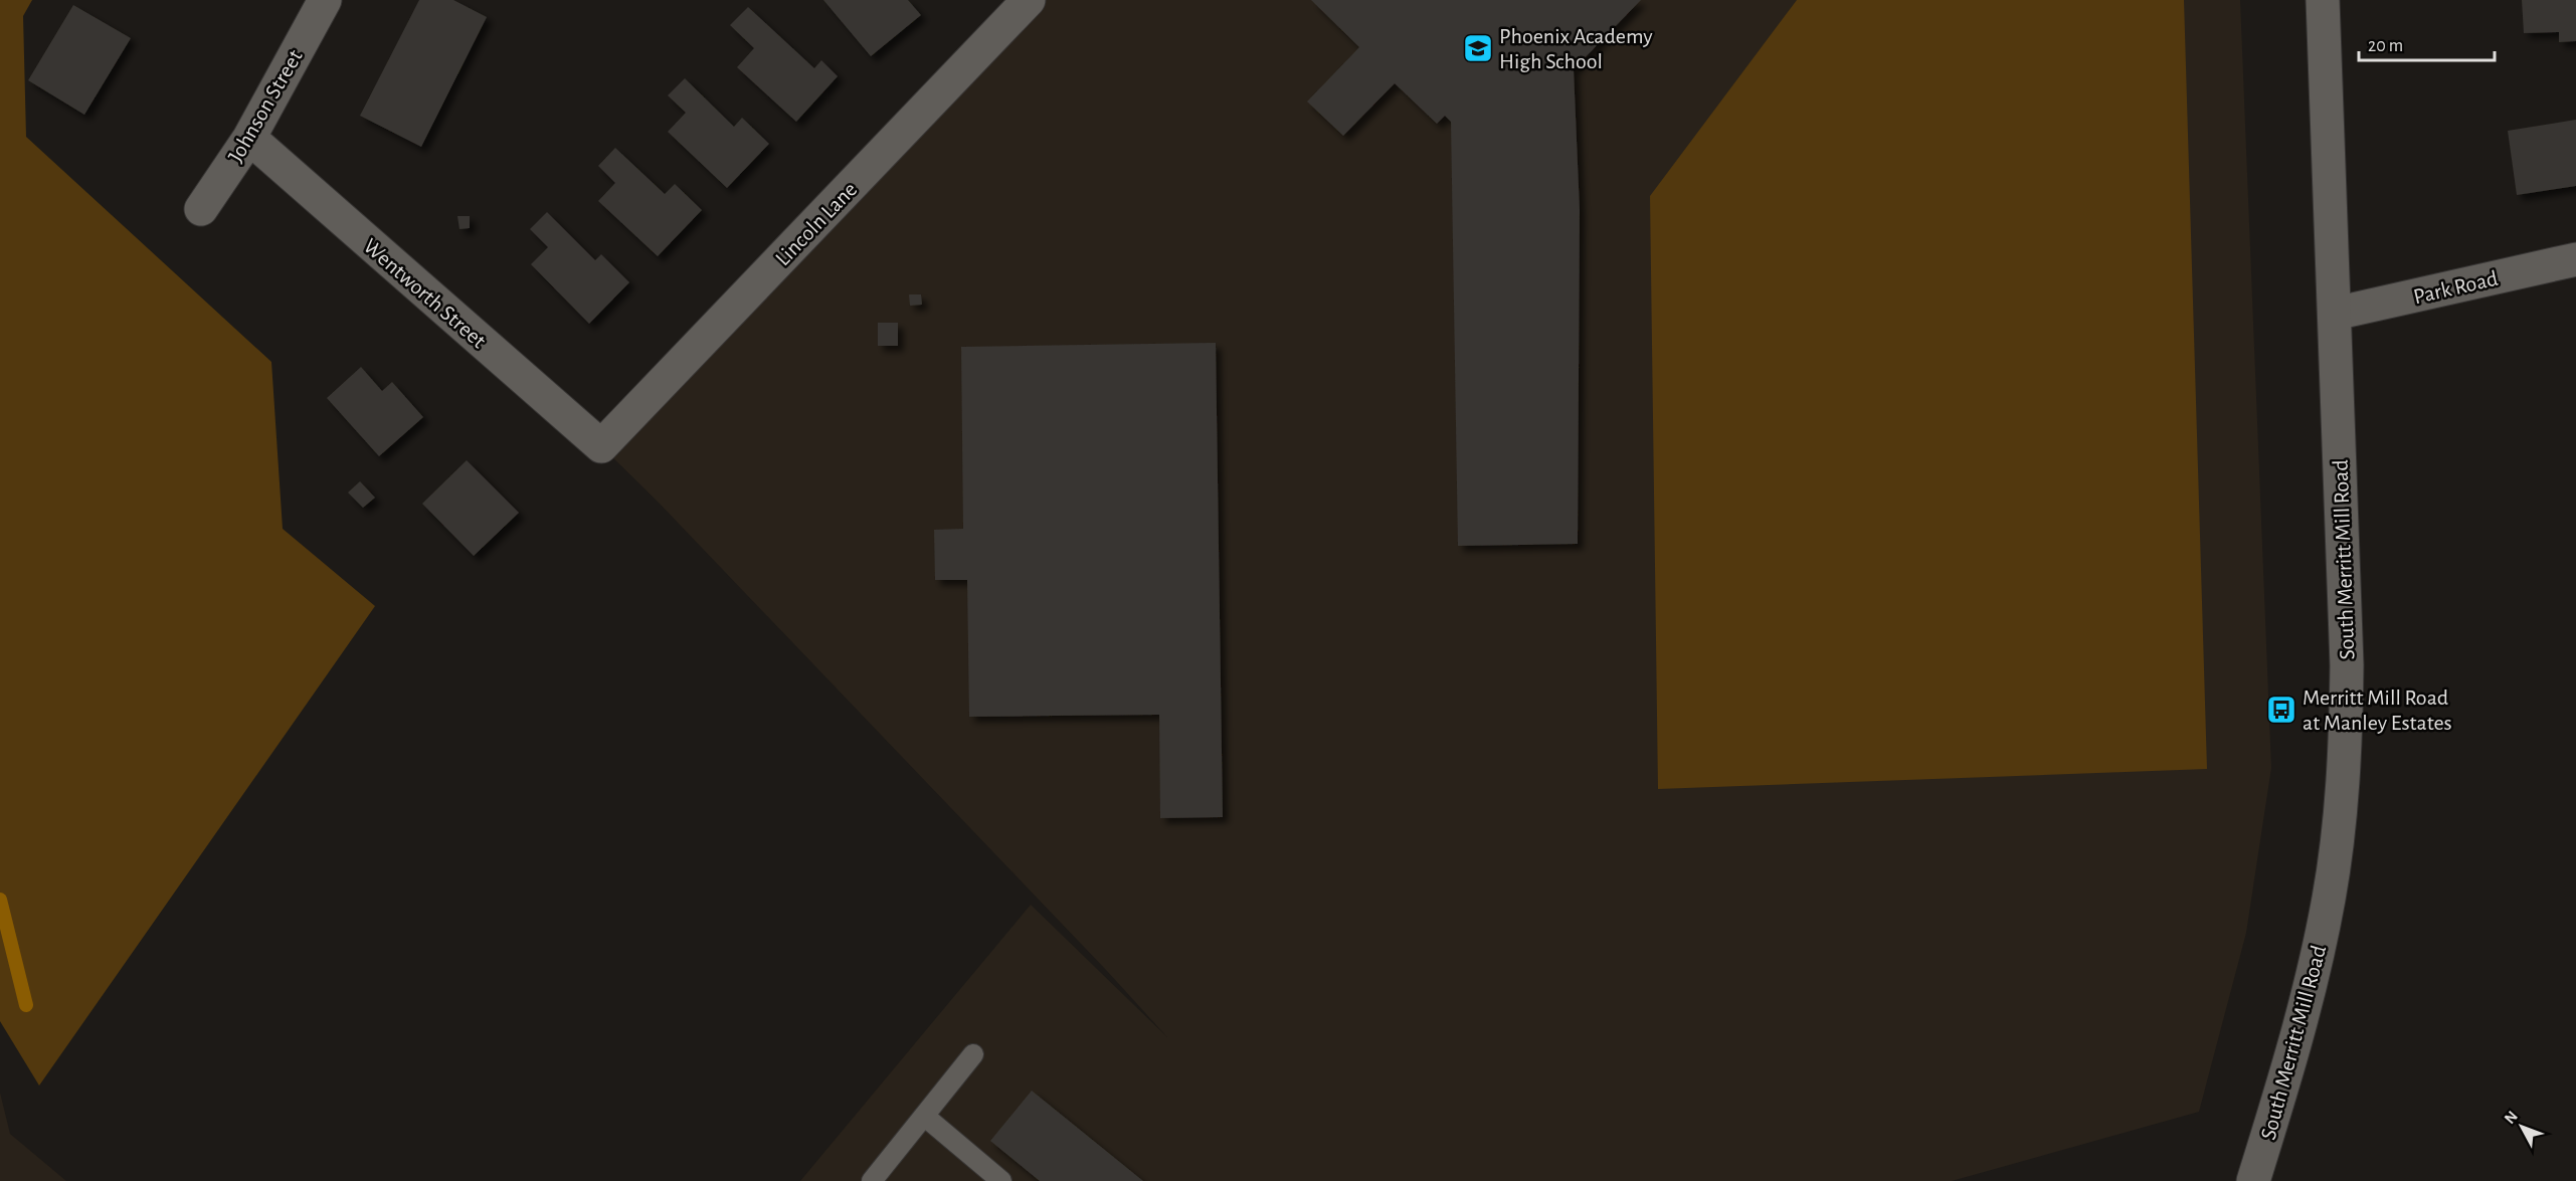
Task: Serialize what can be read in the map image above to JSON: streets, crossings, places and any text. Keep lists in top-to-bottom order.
{
  "streets": {
    "street": [
      "Johnson Street",
      "Lincoln Lane",
      "Park Road",
      "Wentworth Street",
      "South Merritt Mill Road"
    ]
  },
  "crossings": [
    ["Johnson Street", "Wentworth Street"],
    ["Lincoln Lane", "Wentworth Street"],
    ["Park Road", "South Merritt Mill Road"]
  ],
  "places": {
    "school or university": ["Phoenix Academy High School"],
    "bus stop": ["Merritt Mill Road at Manley Estates"]
  },
  "scale_bar": "20 m",
  "north": "top left"
}
